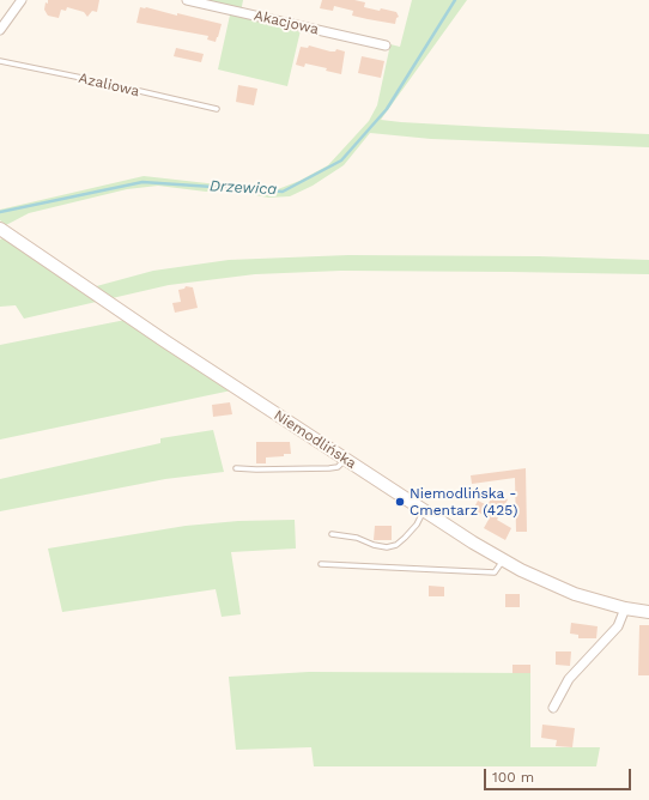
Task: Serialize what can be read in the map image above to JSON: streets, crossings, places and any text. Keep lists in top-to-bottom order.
{
  "streets": {
    "main road": ["Niemodlińska"],
    "street": ["Akacjowa"],
    "lane": ["Azaliowa"]
  },
  "water": ["Drzewica"],
  "places": ["Niemodlińska - Cmentarz (425)"],
  "scale_bar": "100 m"
}
